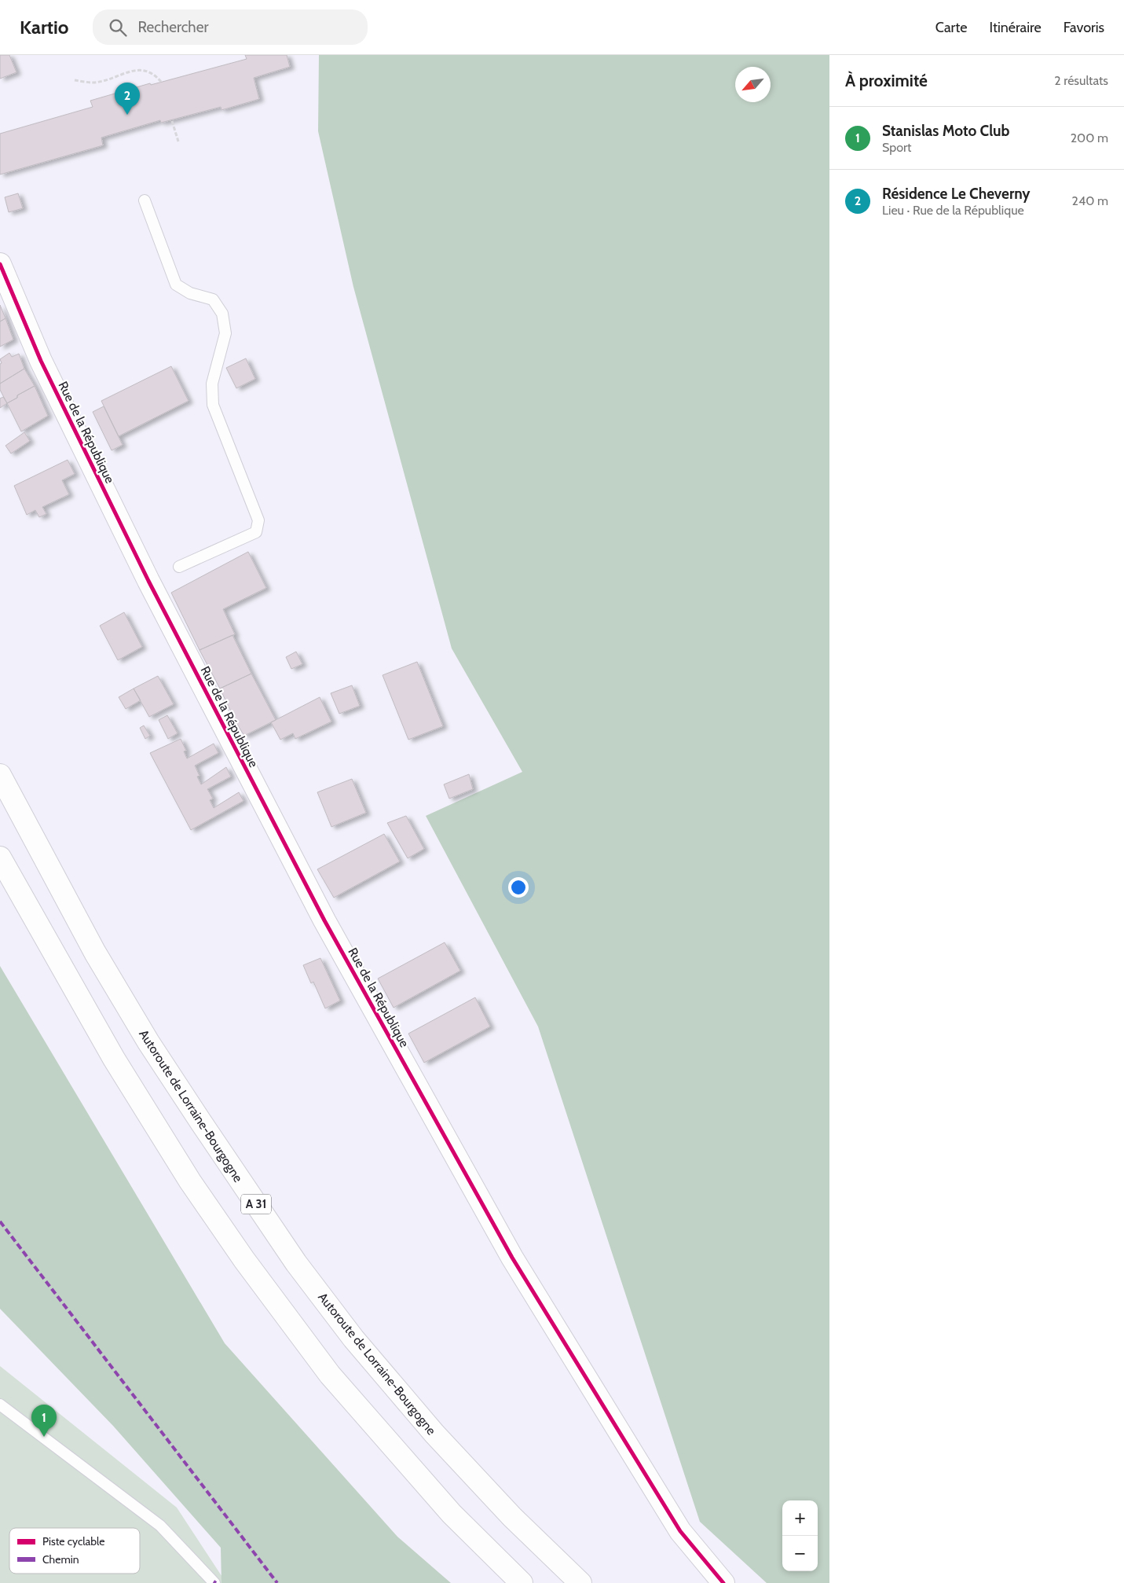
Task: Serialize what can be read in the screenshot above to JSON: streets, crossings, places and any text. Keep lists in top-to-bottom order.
{
  "streets": {
    "main road": ["Rue de la République", "Autoroute de Lorraine-Bourgogne", "A 31"]
  },
  "legend": ["Piste cyclable", "Chemin"],
  "north": "bottom left",
  "page": {
    "header": "Kartio",
    "search": "Rechercher",
    "nav": ["Carte", "Itinéraire", "Favoris"],
    "heading": ["À proximité", "2 résultats"],
    "pins": ["2", "1"],
    "list": [
      {
        "mark": "1",
        "name": "Stanislas Moto Club",
        "note": "Sport",
        "value": "200 m"
      },
      {
        "mark": "2",
        "name": "Résidence Le Cheverny",
        "note": "Lieu · Rue de la République",
        "value": "240 m"
      }
    ],
    "map_buttons": ["+", "−"]
  }
}
